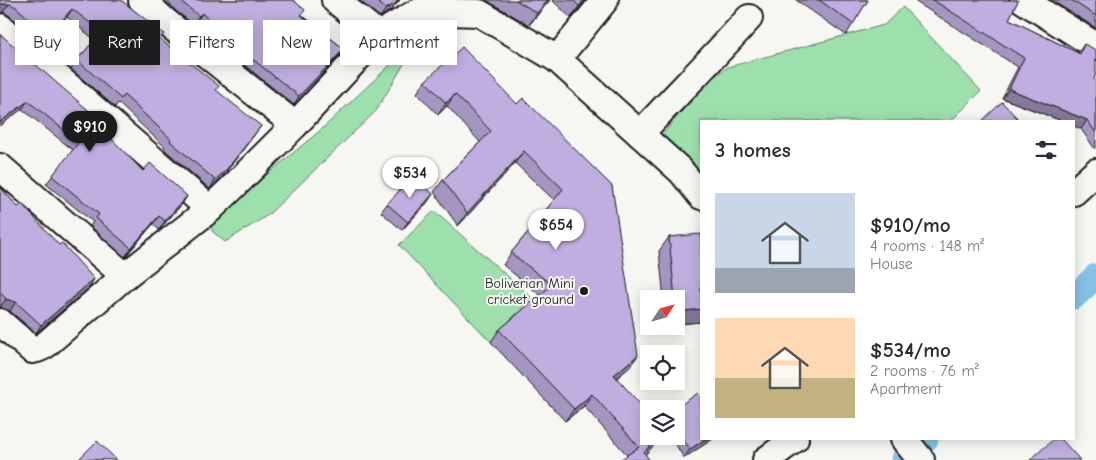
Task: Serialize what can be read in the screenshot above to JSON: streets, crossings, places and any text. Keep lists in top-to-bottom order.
{
  "places": ["Boliverian Mini cricket ground"],
  "north": "top right",
  "page": {
    "chip": [
      "Buy",
      "Rent",
      "Filters",
      "New",
      "Apartment"
    ],
    "price": ["$910", "$534", "$654"],
    "heading": "3 homes",
    "list": [
      {
        "name": "$910/mo",
        "note": "4 rooms · 148 m² · House"
      },
      {
        "name": "$534/mo",
        "note": "2 rooms · 76 m² · Apartment"
      }
    ]
  }
}
